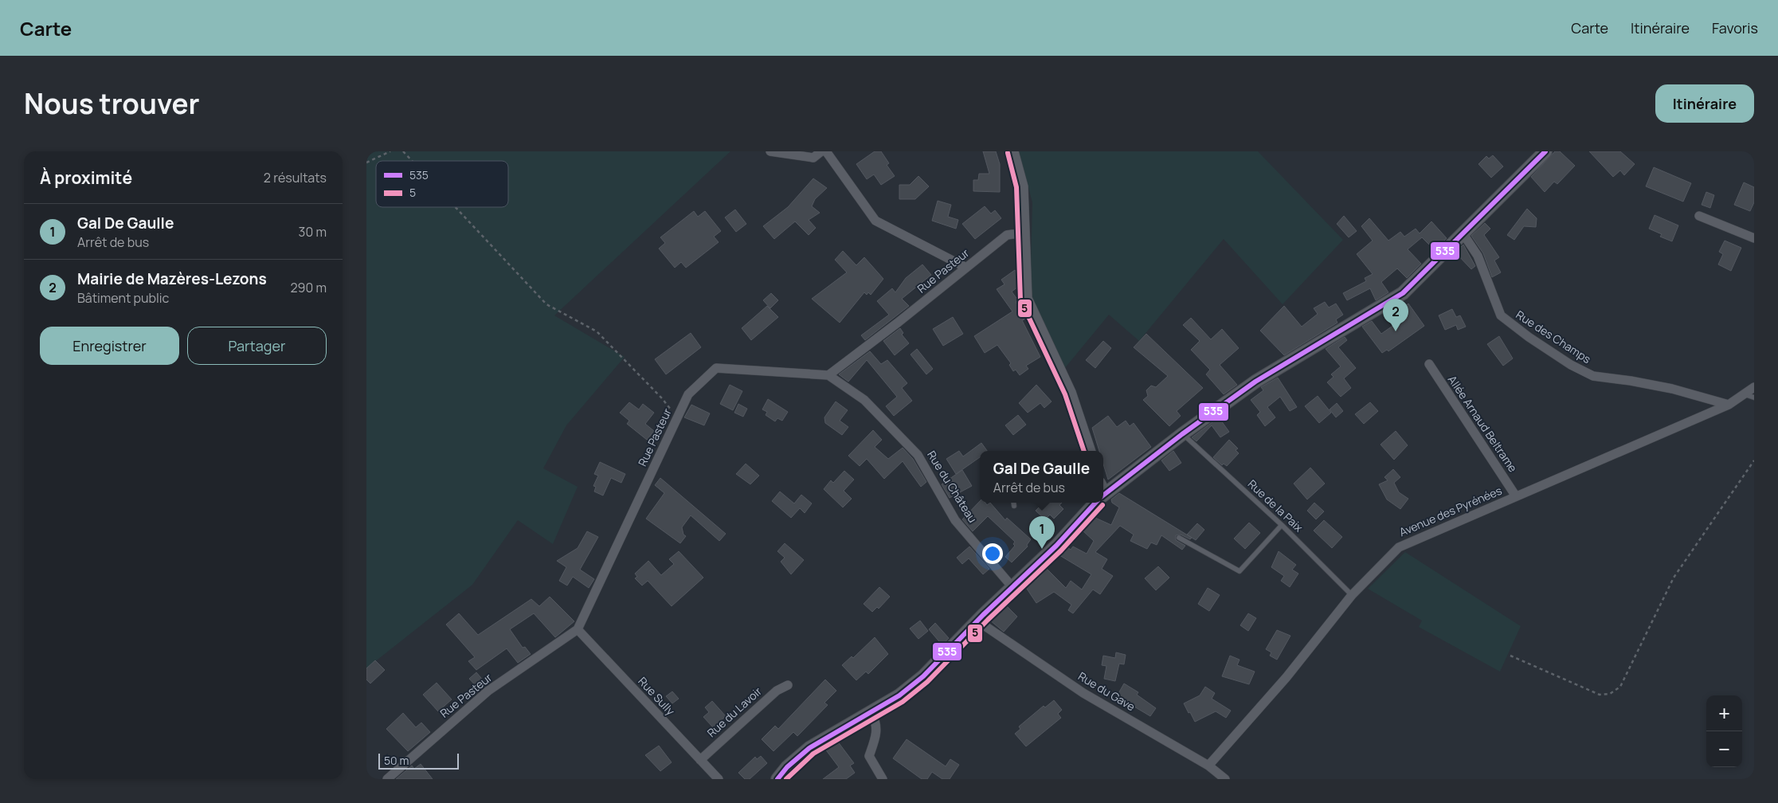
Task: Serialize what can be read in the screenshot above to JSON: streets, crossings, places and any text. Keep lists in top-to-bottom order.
{
  "streets": {
    "street": [
      "Rue Pasteur",
      "Rue des Champs",
      "Allée Arnaud Beltrame",
      "Rue du Château",
      "Avenue des Pyrénées",
      "Rue du Gave",
      "Rue Sully",
      "Rue du Lavoir"
    ],
    "lane": ["Rue de la Paix"]
  },
  "crossings": [
    ["Rue Pasteur", "Rue du Château"],
    ["Rue Pasteur", "Rue Sully"],
    ["Rue des Champs", "Avenue des Pyrénées"],
    ["Allée Arnaud Beltrame", "Avenue des Pyrénées"],
    ["Rue de la Paix", "Avenue des Pyrénées"],
    ["Avenue des Pyrénées", "Rue du Gave"],
    ["Rue Sully", "Rue du Lavoir"]
  ],
  "lines": ["transit line 535", "transit line 5"],
  "legend": ["535", "5"],
  "scale_bar": "50 m",
  "page": {
    "header": "Carte",
    "nav": ["Carte", "Itinéraire", "Favoris"],
    "title": "Nous trouver",
    "buttons": [
      "Itinéraire",
      ["Enregistrer", "Partager"]
    ],
    "heading": ["À proximité", "2 résultats"],
    "list": [
      {
        "mark": "1",
        "name": "Gal De Gaulle",
        "note": "Arrêt de bus",
        "value": "30 m"
      },
      {
        "mark": "2",
        "name": "Mairie de Mazères-Lezons",
        "note": "Bâtiment public",
        "value": "290 m"
      }
    ],
    "pins": ["2", "1"],
    "popup": ["Gal De Gaulle", "Arrêt de bus"],
    "map_buttons": ["+", "−"],
    "scale": "50 m"
  }
}
